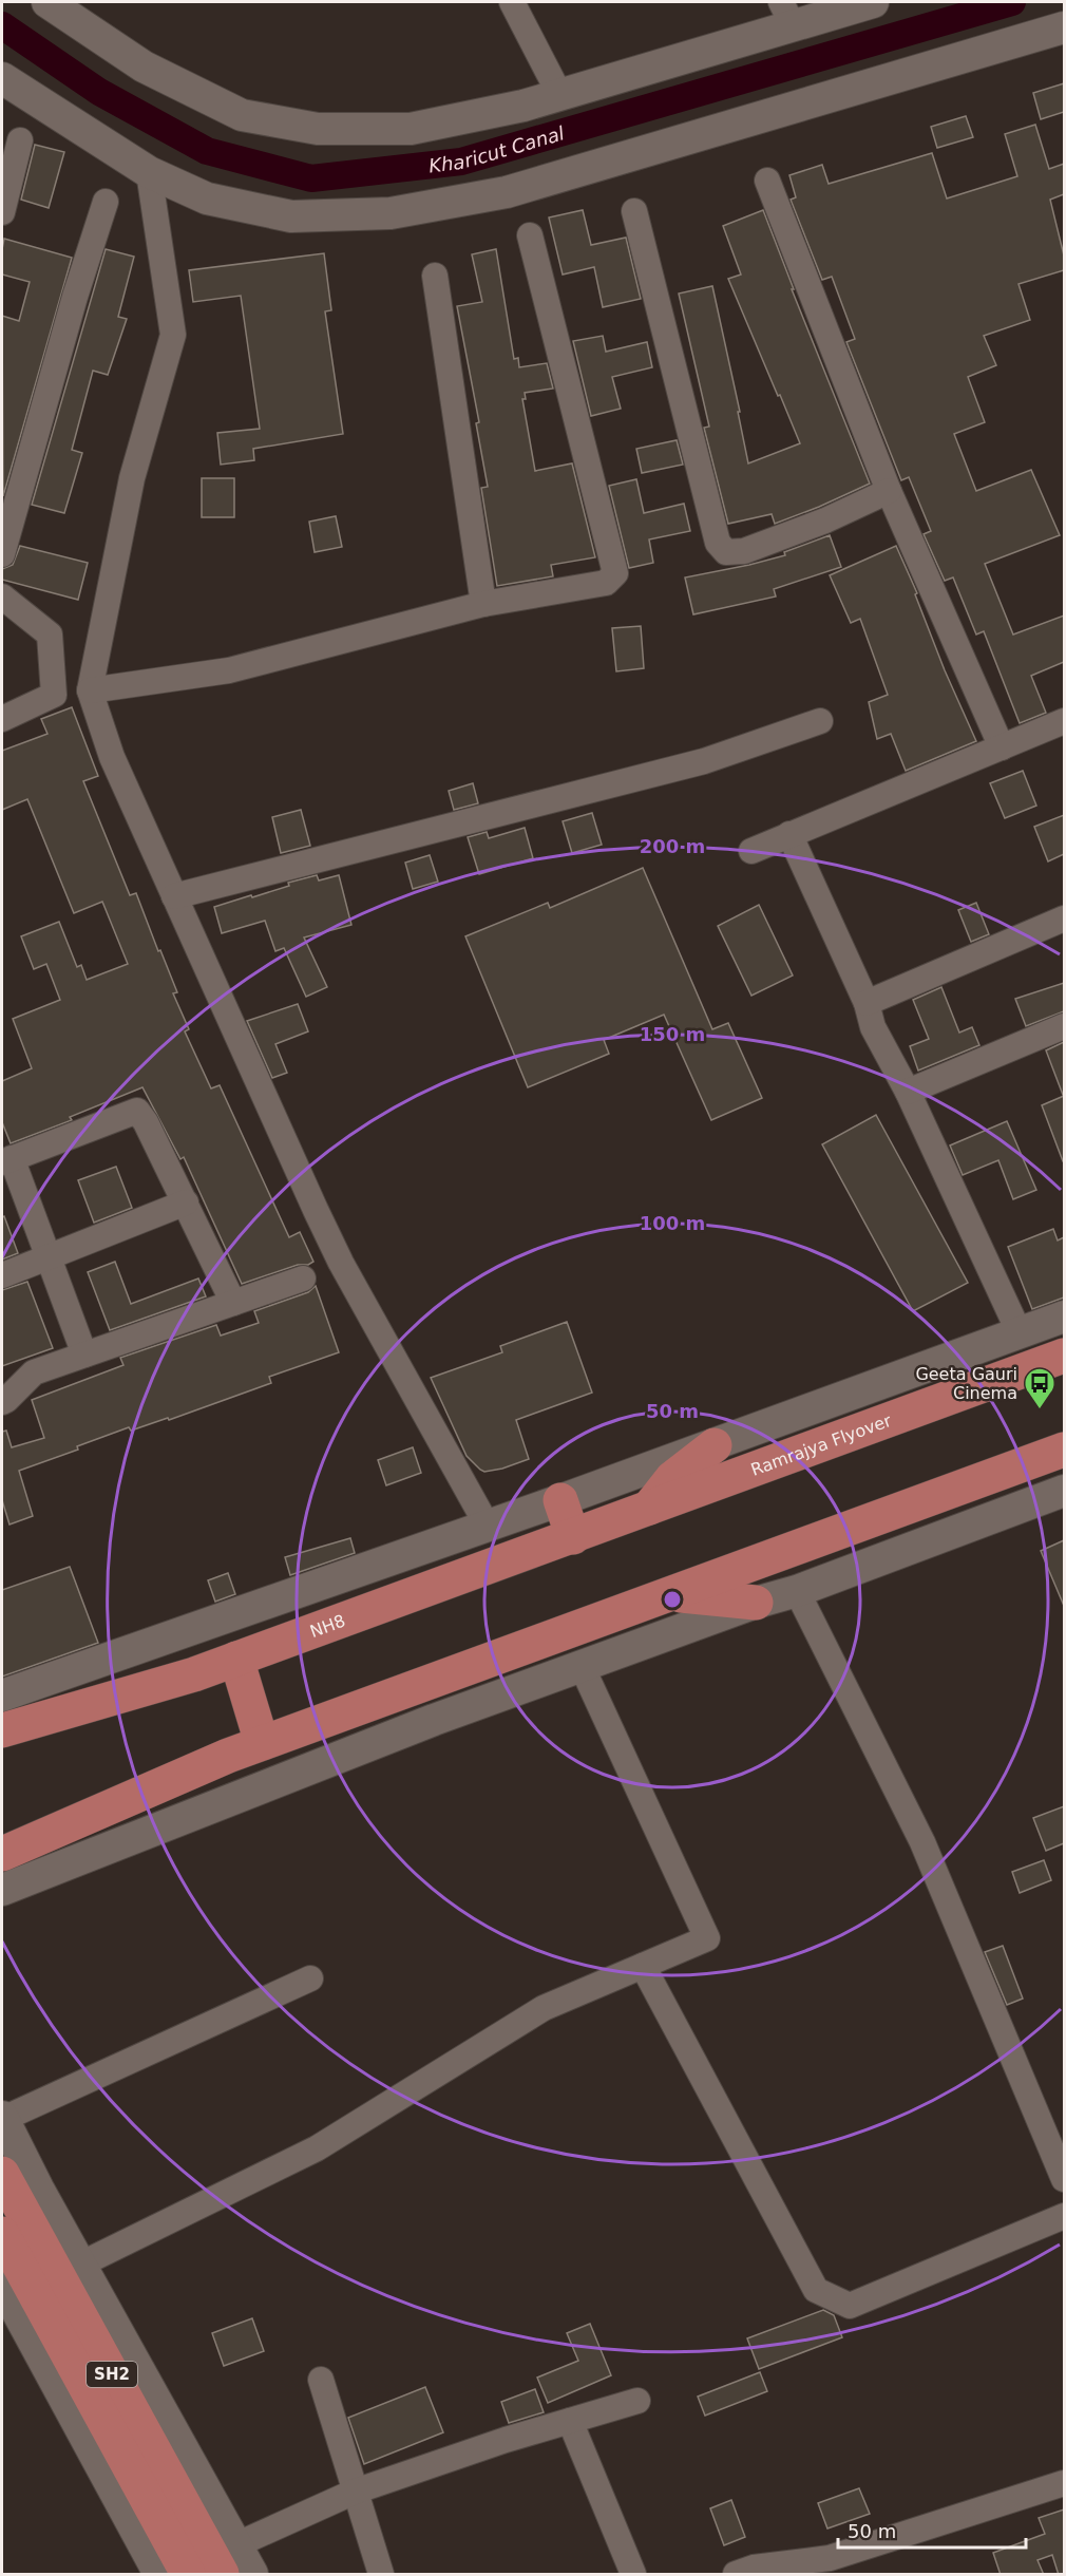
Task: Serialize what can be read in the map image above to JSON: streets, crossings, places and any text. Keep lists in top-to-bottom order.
{
  "streets": {
    "main road": ["Ramrajya Flyover", "NH8", "SH2"]
  },
  "crossings": [
    ["Ramrajya Flyover", "NH8"]
  ],
  "water": ["Kharicut Canal"],
  "places": {
    "bus stop": ["Geeta Gauri Cinema"]
  },
  "scale_bar": "50 m",
  "rings": [
    "200 m",
    "150 m",
    "100 m",
    "50 m"
  ]
}
